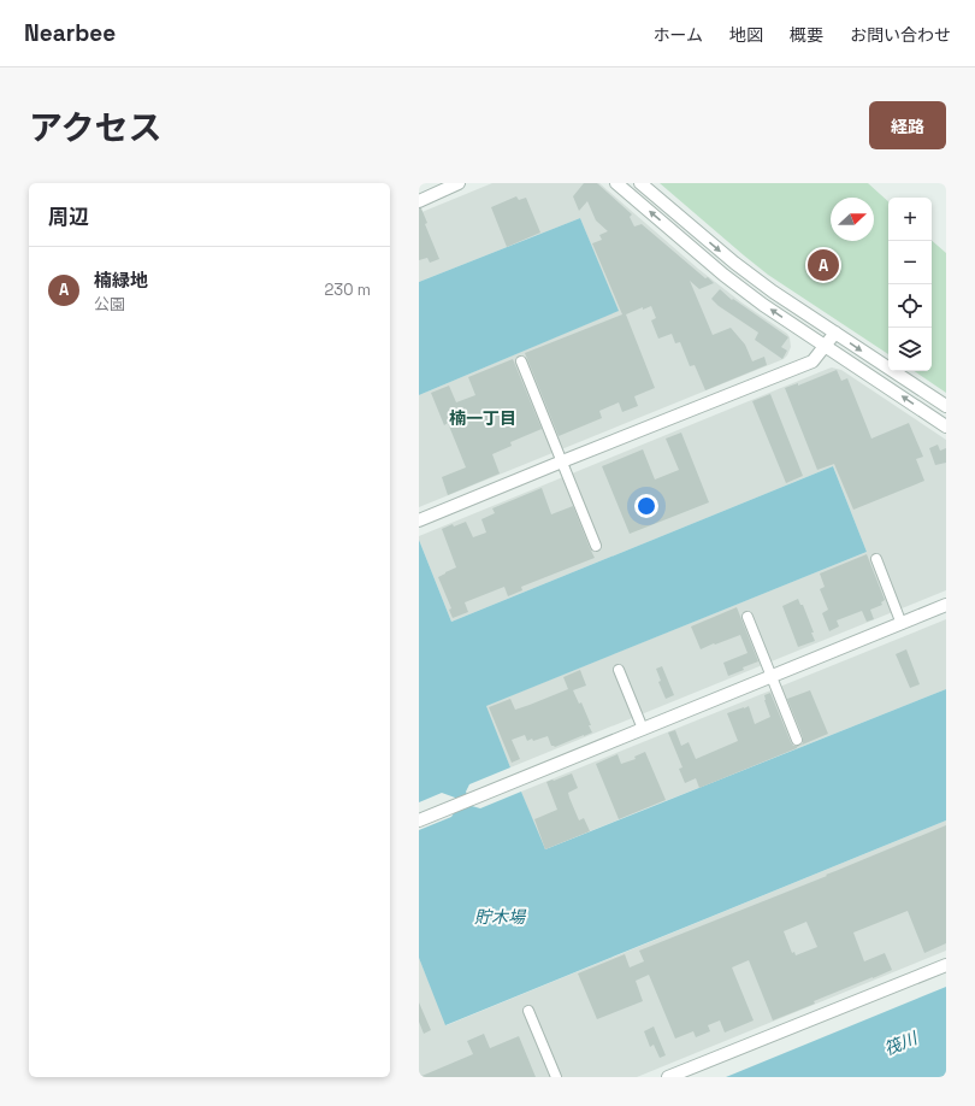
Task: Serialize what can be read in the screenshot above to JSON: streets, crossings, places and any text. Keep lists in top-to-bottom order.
{
  "districts": ["楠一丁目"],
  "water": ["貯木場", "筏川"],
  "north": "right",
  "page": {
    "header": "Nearbee",
    "nav": [
      "ホーム",
      "地図",
      "概要",
      "お問い合わせ"
    ],
    "title": "アクセス",
    "buttons": "経路",
    "heading": "周辺",
    "map_buttons": ["+", "−"],
    "list": [
      {
        "mark": "A",
        "name": "楠緑地",
        "note": "公園",
        "value": "230 m"
      }
    ],
    "pins": "A"
  }
}
